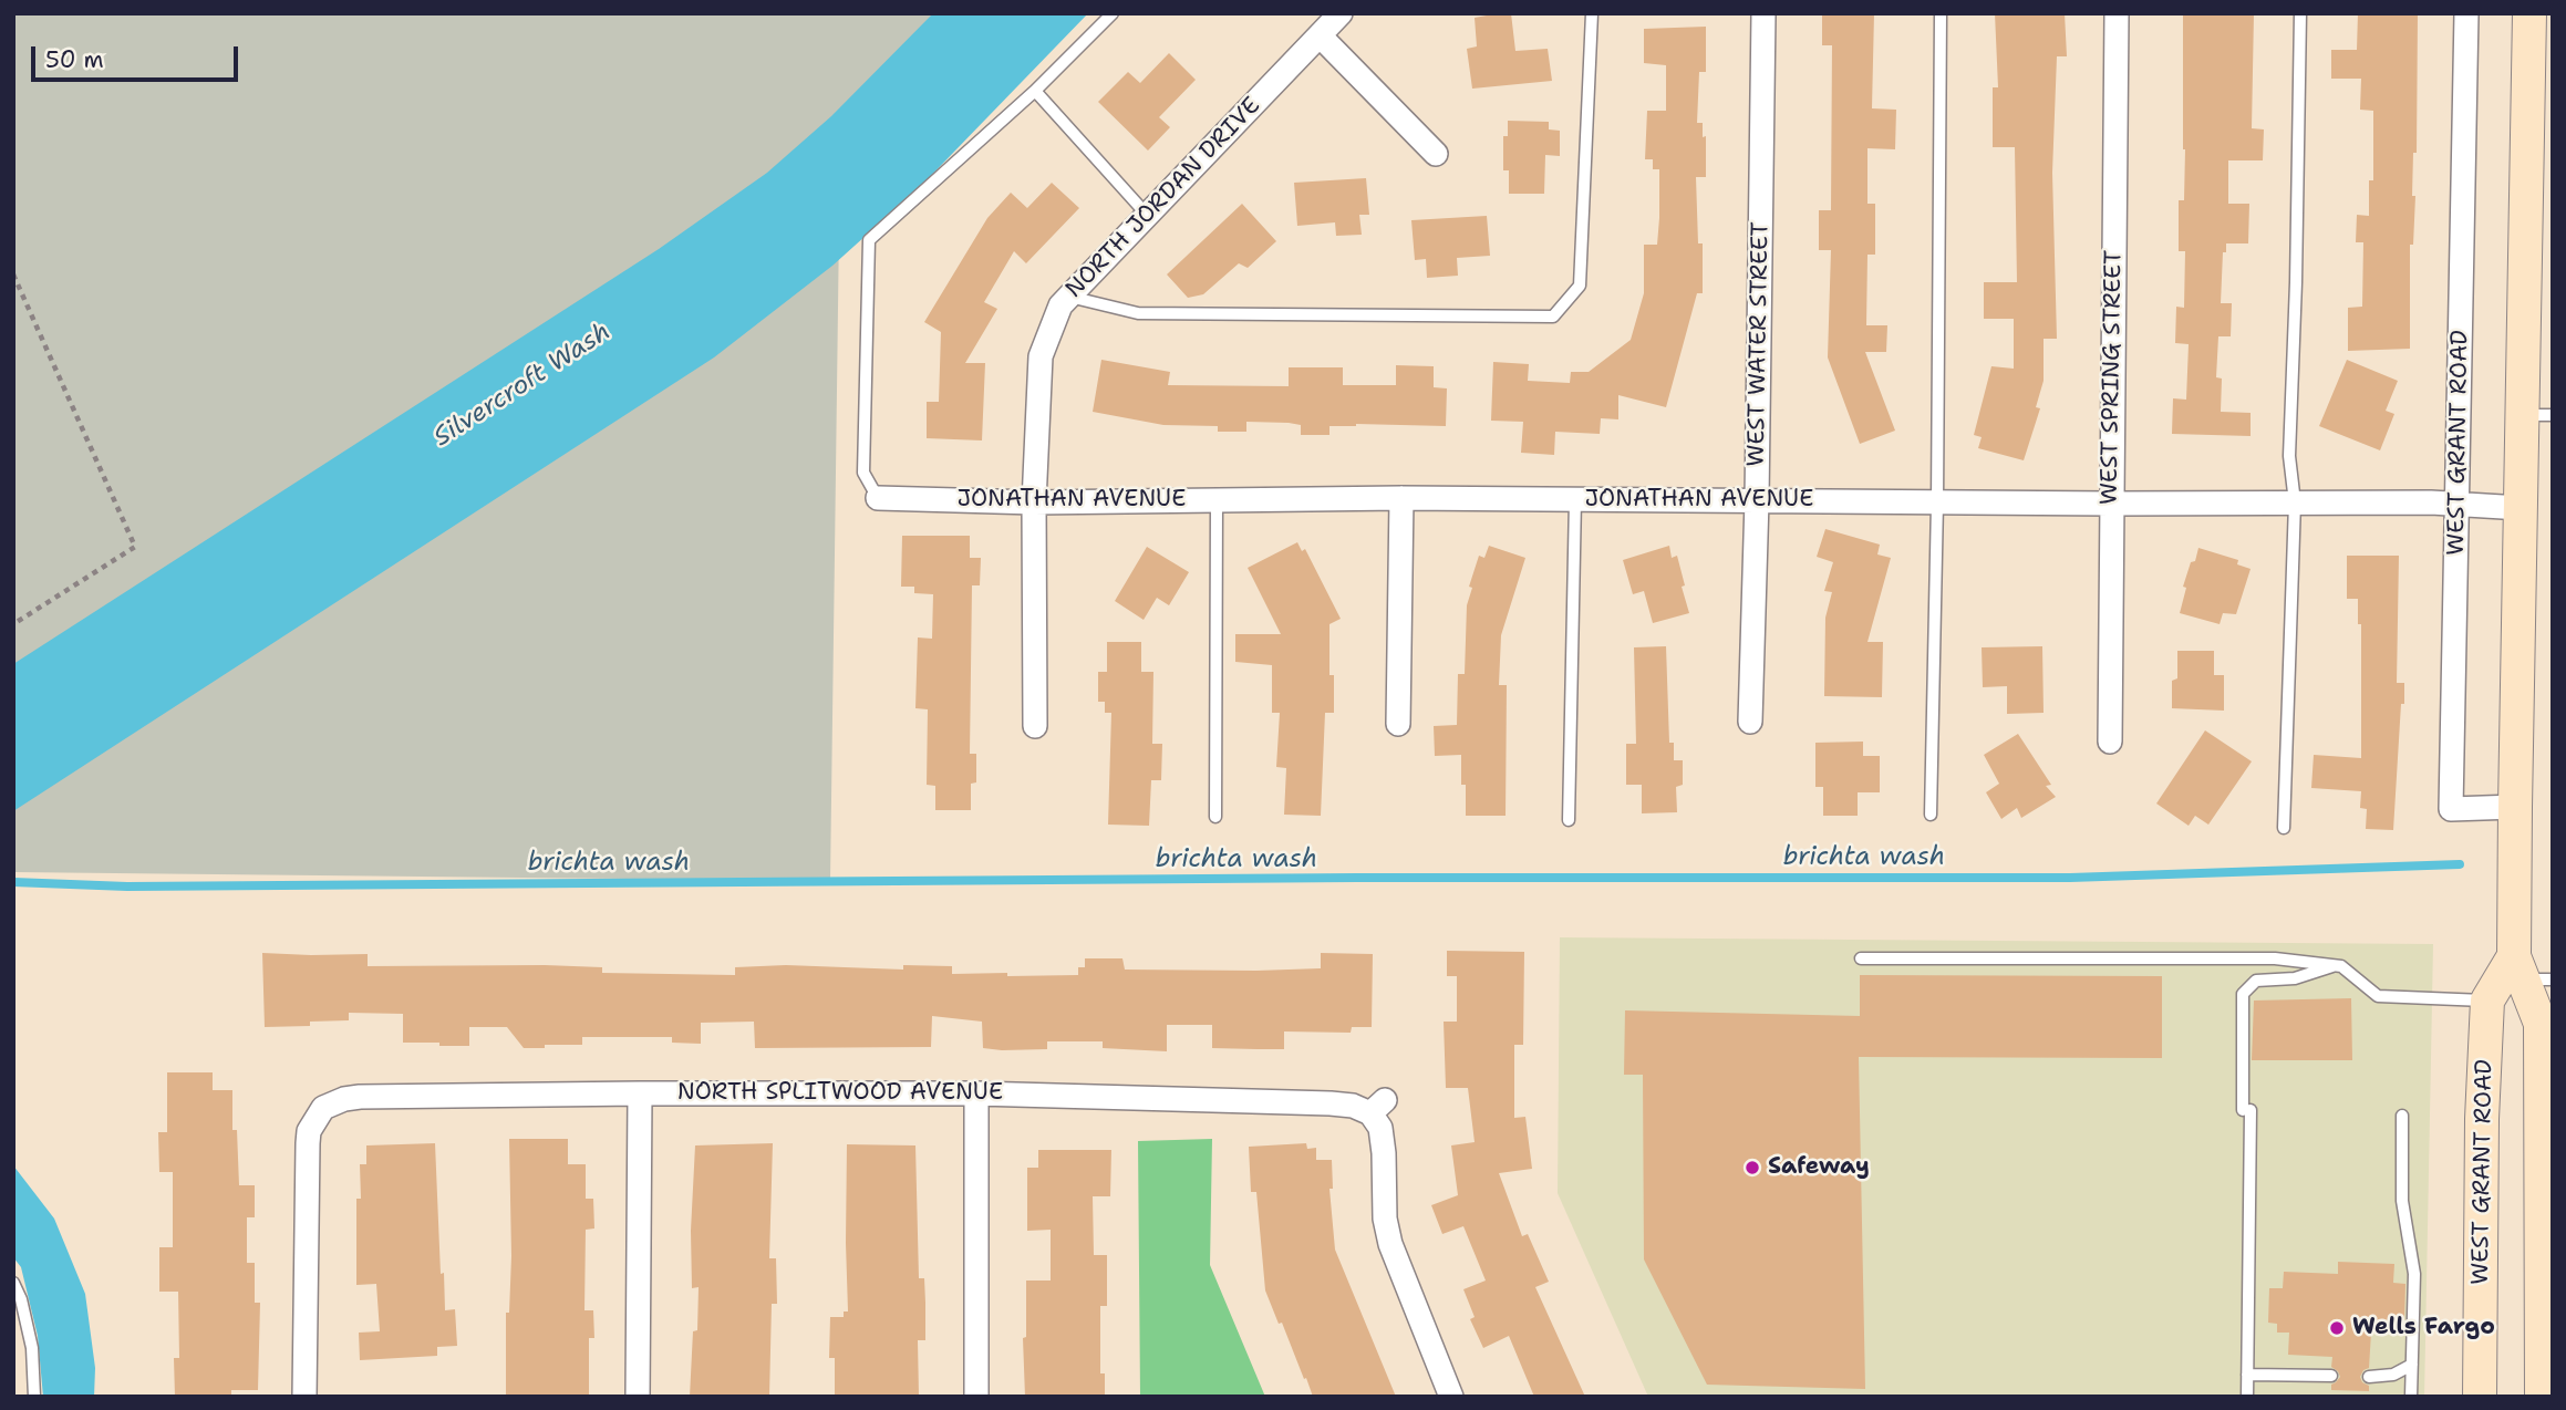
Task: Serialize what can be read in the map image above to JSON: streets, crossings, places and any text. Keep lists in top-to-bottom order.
{
  "streets": {
    "main road": ["WEST GRANT ROAD"],
    "street": [
      "NORTH JORDAN DRIVE",
      "WEST WATER STREET",
      "WEST SPRING STREET",
      "JONATHAN AVENUE",
      "NORTH SPLITWOOD AVENUE"
    ]
  },
  "crossings": [
    ["NORTH JORDAN DRIVE", "JONATHAN AVENUE"],
    ["WEST WATER STREET", "JONATHAN AVENUE"],
    ["WEST SPRING STREET", "JONATHAN AVENUE"],
    ["WEST GRANT ROAD", "JONATHAN AVENUE"]
  ],
  "water": ["Silvercroft Wash", "brichta wash"],
  "places": ["Safeway", "Wells Fargo"],
  "scale_bar": "50 m"
}
